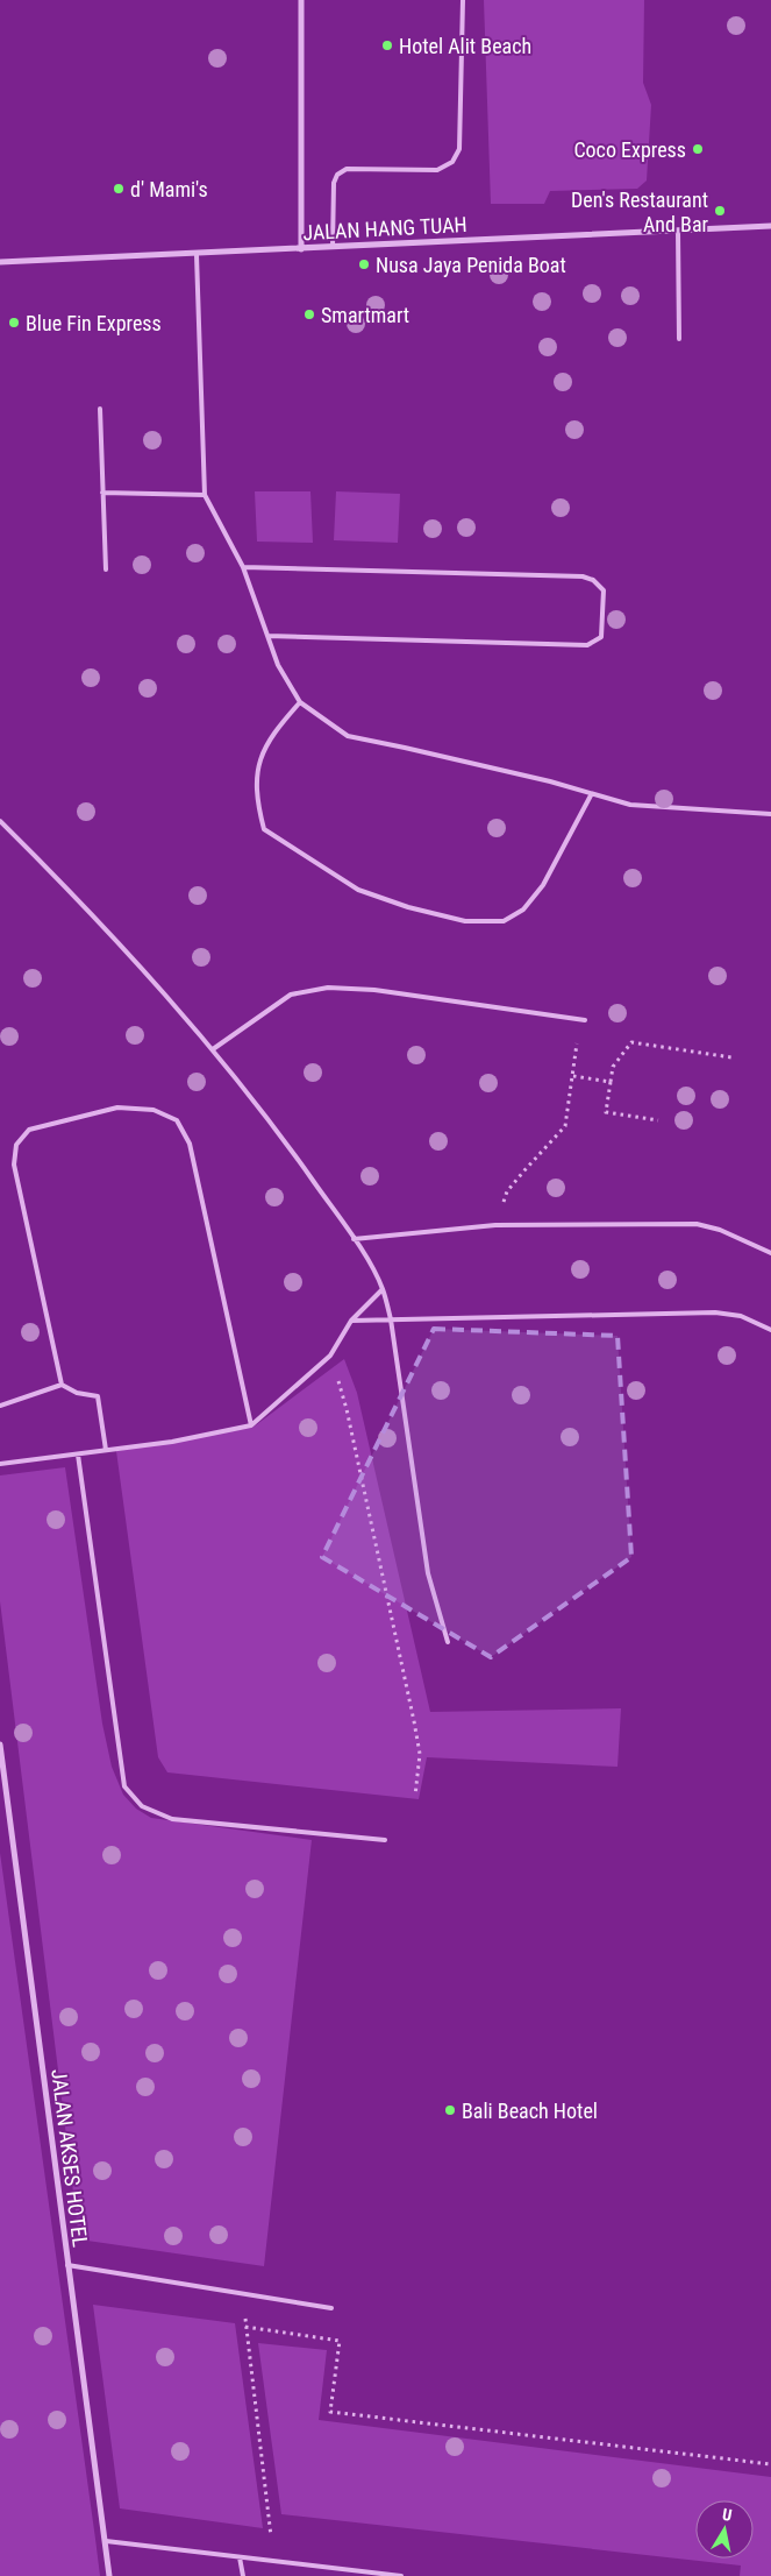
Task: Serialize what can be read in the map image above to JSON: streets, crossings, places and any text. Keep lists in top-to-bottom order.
{
  "streets": {
    "street": ["JALAN HANG TUAH", "JALAN AKSES HOTEL"]
  },
  "places": [
    "Hotel Alit Beach",
    "Coco Express",
    "d' Mami's",
    "Den's Restaurant And Bar",
    "Nusa Jaya Penida Boat",
    "Smartmart",
    "Blue Fin Express",
    "Bali Beach Hotel"
  ],
  "north": "top"
}
